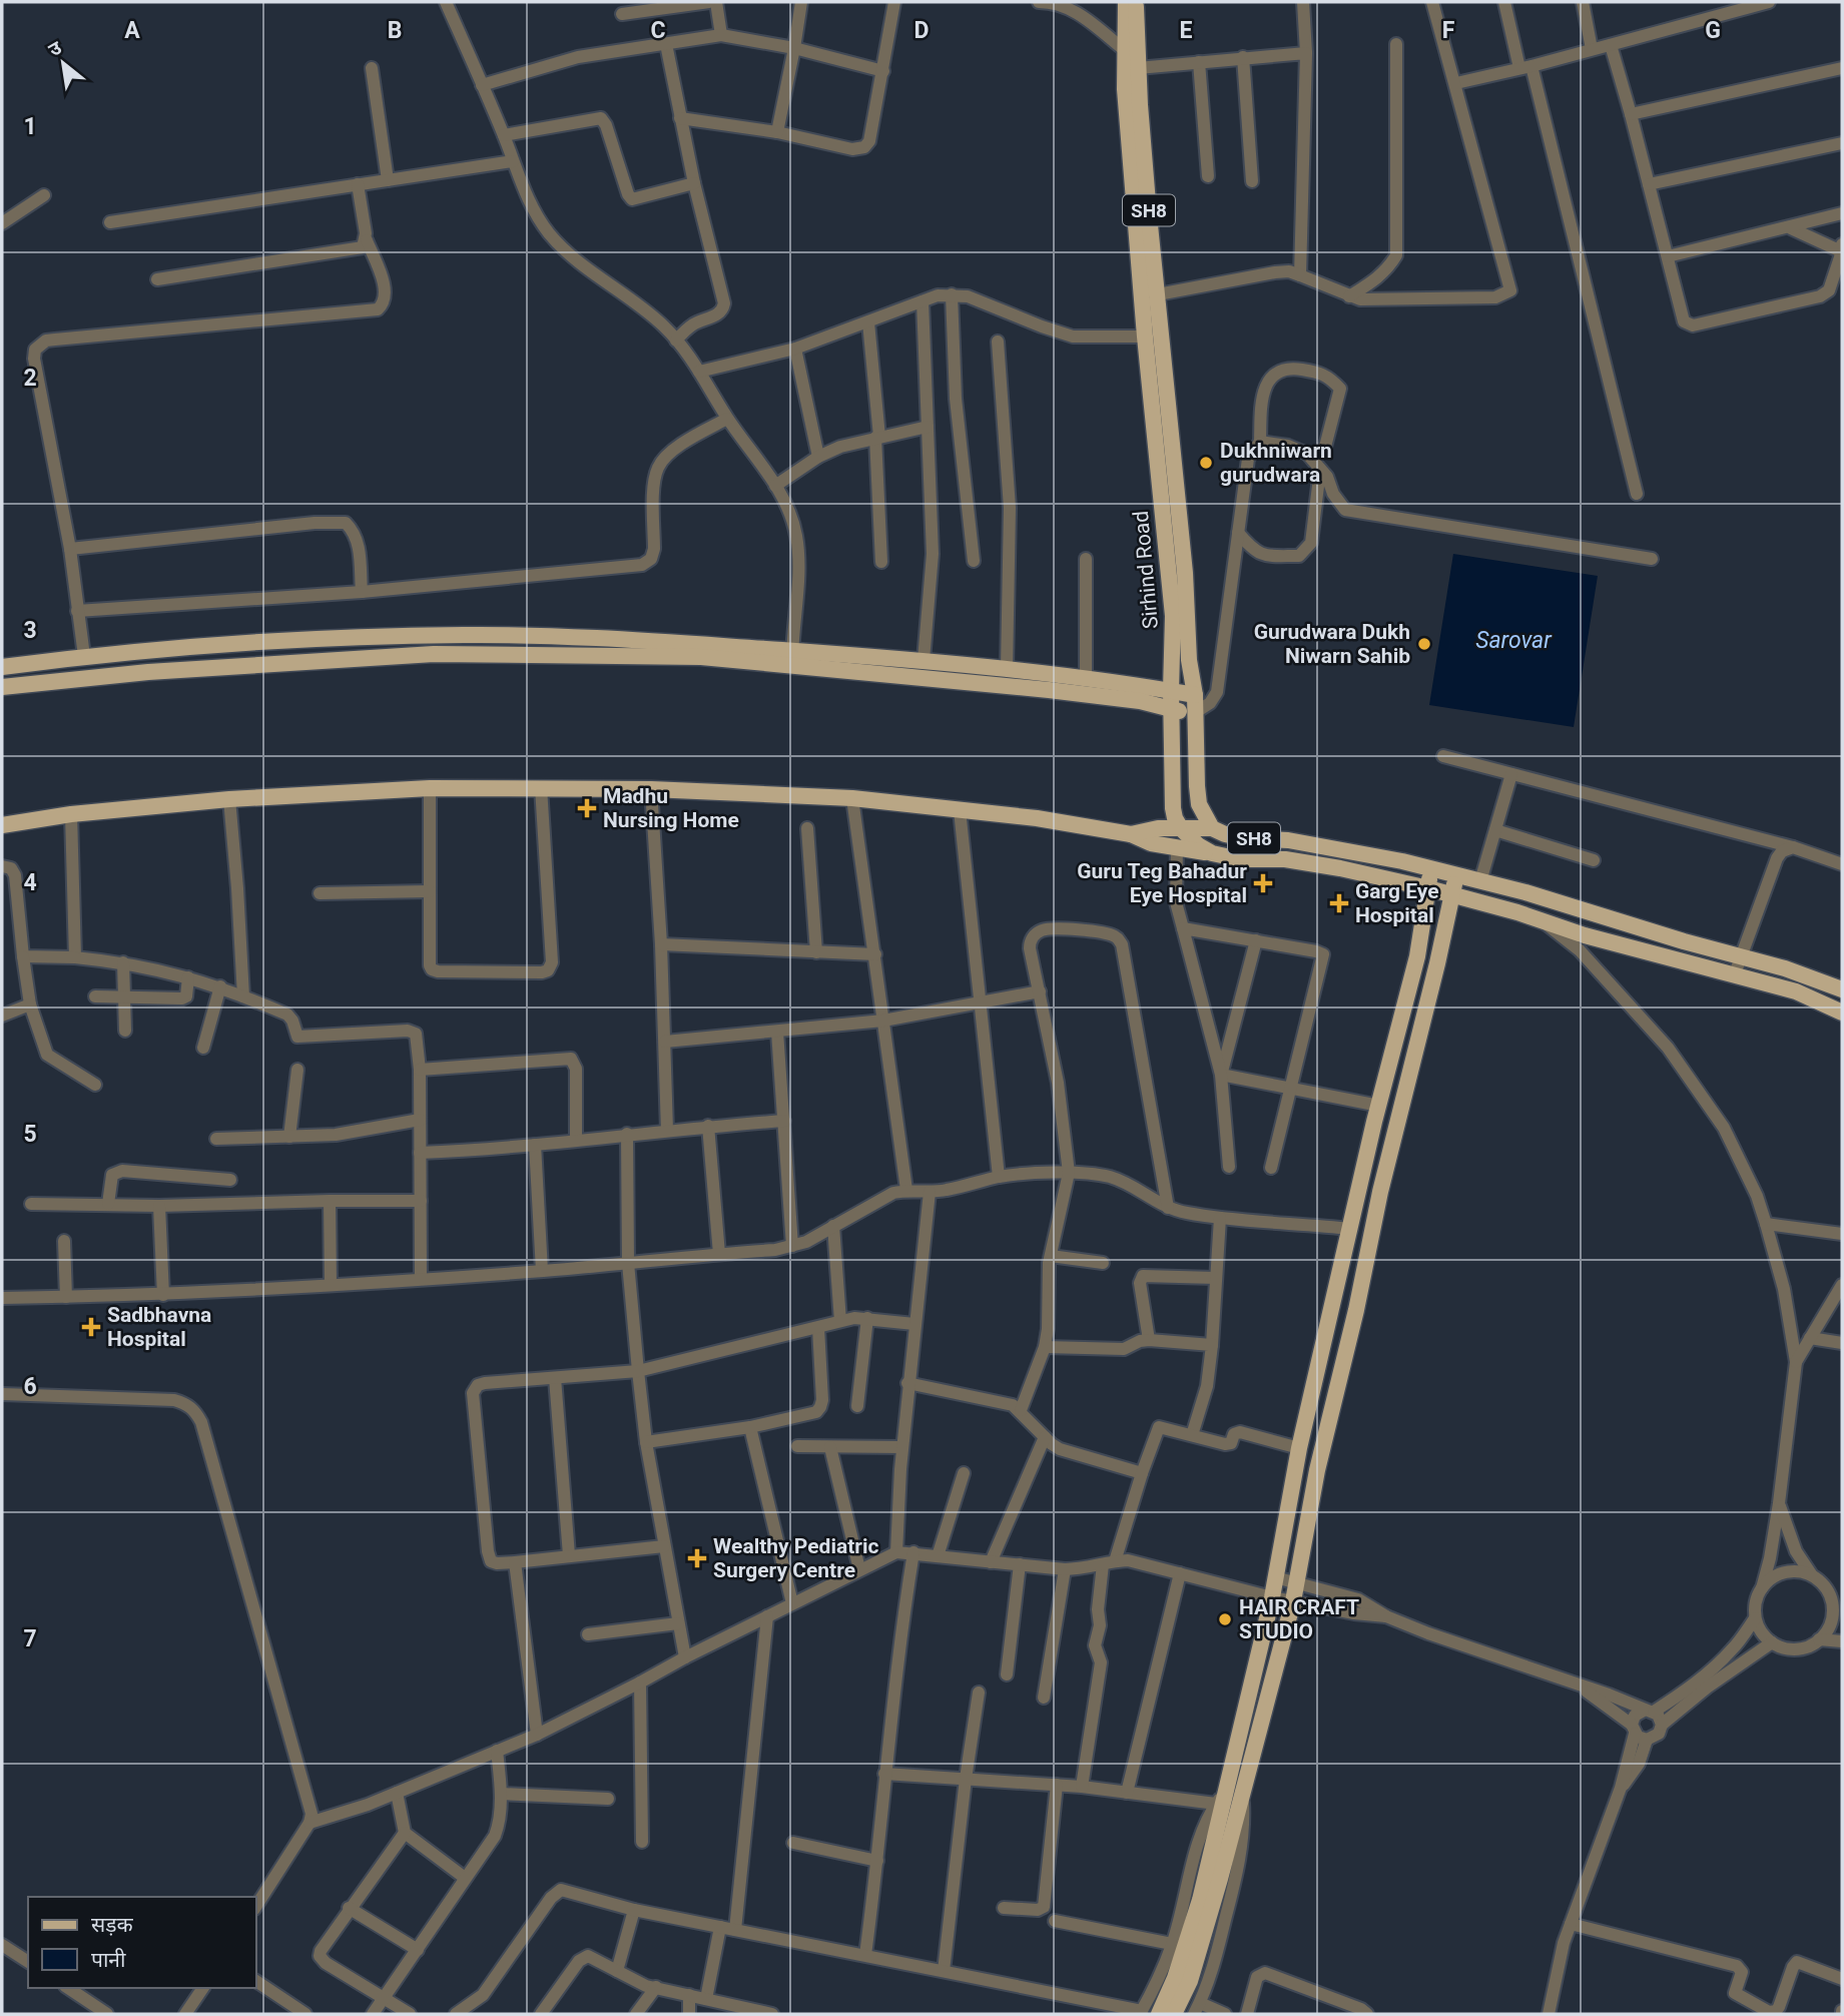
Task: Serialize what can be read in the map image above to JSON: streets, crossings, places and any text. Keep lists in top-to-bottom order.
{
  "streets": {
    "main road": ["SH8", "Sirhind Road"]
  },
  "crossings": [
    ["SH8", "Sirhind Road"]
  ],
  "water": ["Sarovar"],
  "places": {
    "other": ["Dukhniwarn gurudwara", "Gurudwara Dukh Niwarn Sahib", "HAIR CRAFT STUDIO"],
    "health": [
      "Madhu Nursing Home",
      "Guru Teg Bahadur Eye Hospital",
      "Garg Eye Hospital",
      "Sadbhavna Hospital",
      "Wealthy Pediatric Surgery Centre"
    ]
  },
  "legend": ["सड़क", "पानी"],
  "north": "top left",
  "grid": {
    "columns": [
      "A",
      "B",
      "C",
      "D",
      "E",
      "F",
      "G"
    ],
    "rows": [
      "1",
      "2",
      "3",
      "4",
      "5",
      "6",
      "7"
    ]
  }
}
